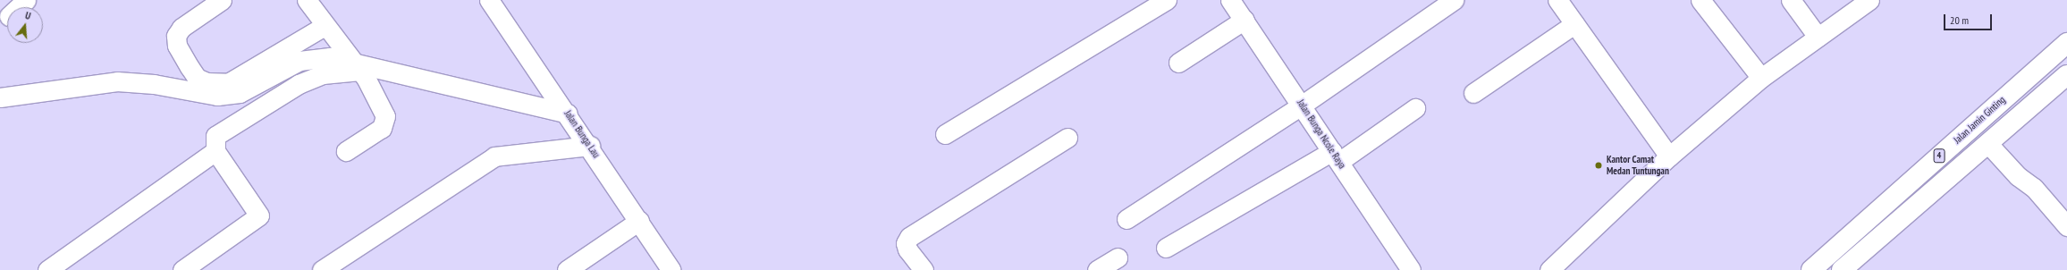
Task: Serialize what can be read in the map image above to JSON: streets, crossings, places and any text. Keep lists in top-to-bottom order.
{
  "streets": {
    "highway": ["Jalan Jamin Ginting", "4"],
    "street": ["Jalan Bunga Lau", "Jalan Bunga Ncole Raya"]
  },
  "places": ["Kantor Camat Medan Tuntungan"],
  "scale_bar": "20 m",
  "north": "top"
}
